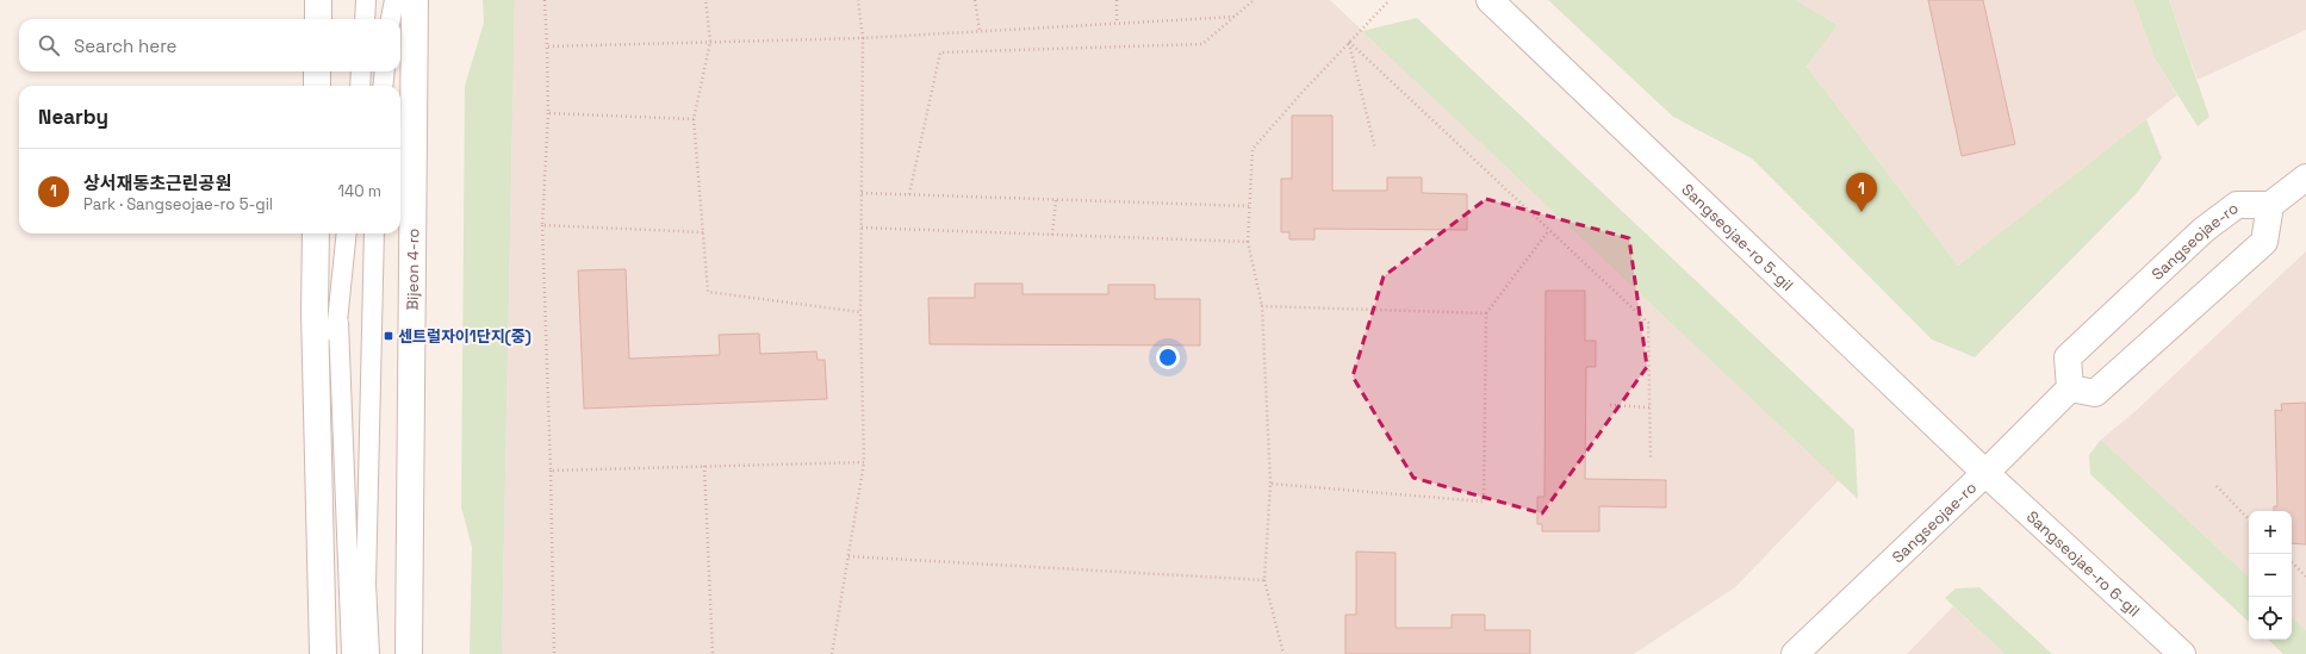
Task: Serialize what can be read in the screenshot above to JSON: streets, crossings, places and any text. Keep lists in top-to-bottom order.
{
  "streets": {
    "street": [
      "Sangseojae-ro 5-gil",
      "Sangseojae-ro",
      "Bijeon 4-ro",
      "Sangseojae-ro 6-gil"
    ]
  },
  "crossings": [
    ["Sangseojae-ro 5-gil", "Sangseojae-ro"],
    ["Sangseojae-ro 5-gil", "Sangseojae-ro 6-gil"],
    ["Sangseojae-ro", "Sangseojae-ro 6-gil"]
  ],
  "places": {
    "transit": ["센트럴자이1단지(중)"]
  },
  "page": {
    "search": "Search here",
    "heading": "Nearby",
    "list": [
      {
        "mark": "1",
        "name": "상서재동초근린공원",
        "note": "Park · Sangseojae-ro 5-gil",
        "value": "140 m"
      }
    ],
    "pins": "1",
    "map_buttons": ["+", "−"]
  }
}
